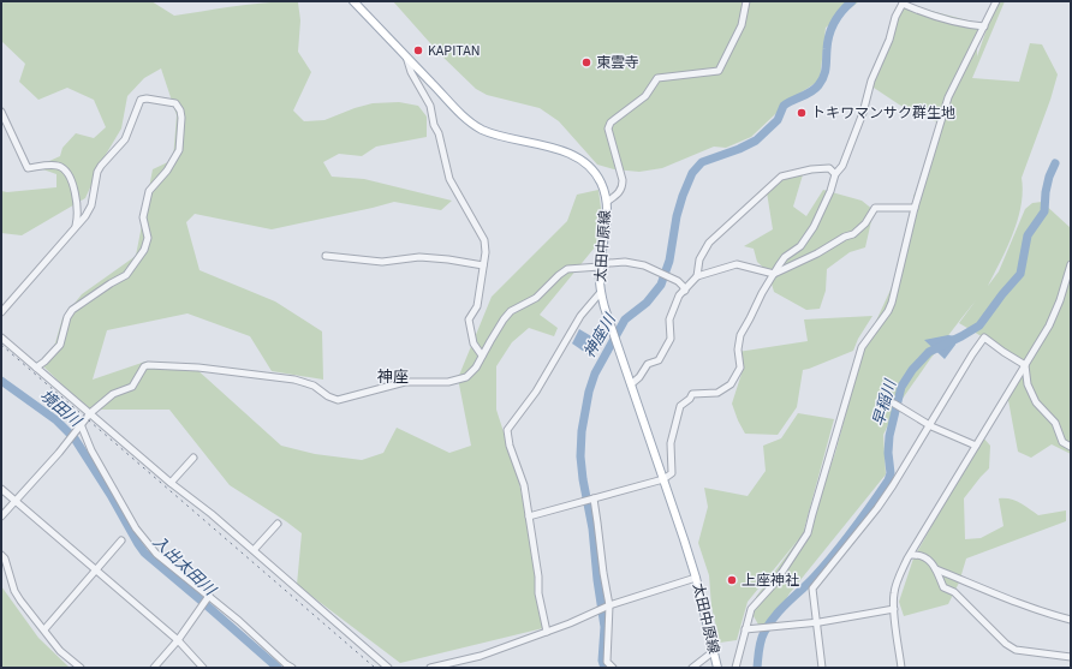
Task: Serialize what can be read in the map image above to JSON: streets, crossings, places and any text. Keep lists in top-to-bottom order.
{
  "streets": {
    "main road": ["太田中原線"]
  },
  "districts": ["神座"],
  "water": [
    "神座川",
    "早稲川",
    "境田川",
    "入出太田川"
  ],
  "places": [
    "KAPITAN",
    "東雲寺",
    "トキワマンサク群生地",
    "上座神社"
  ]
}
